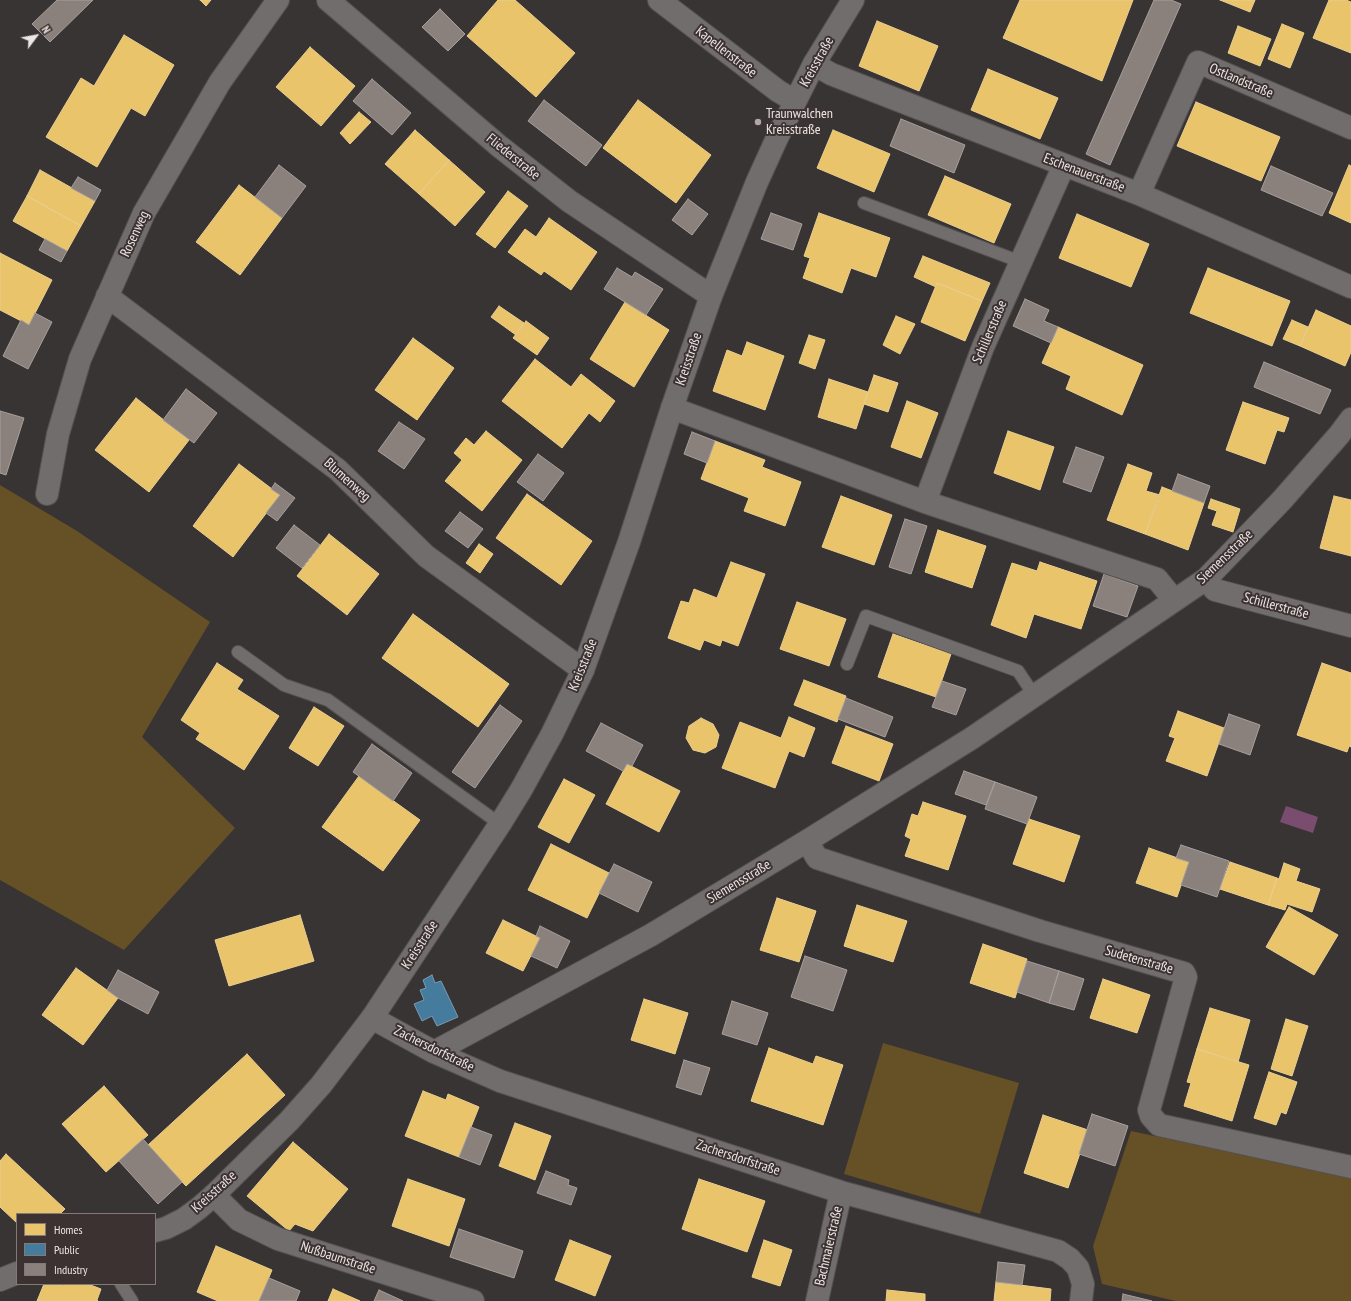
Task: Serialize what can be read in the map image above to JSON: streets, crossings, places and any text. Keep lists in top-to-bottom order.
{
  "streets": {
    "street": [
      "Kapellenstraße",
      "Kreisstraße",
      "Ostlandstraße",
      "Fliederstraße",
      "Eschenauerstraße",
      "Rosenweg",
      "Schillerstraße",
      "Blumenweg",
      "Siemensstraße",
      "Sudetenstraße",
      "Zachersdorfstraße",
      "Bachmaierstraße",
      "Nußbaumstraße"
    ]
  },
  "crossings": [
    ["Kapellenstraße", "Kreisstraße"],
    ["Kreisstraße", "Fliederstraße"],
    ["Kreisstraße", "Eschenauerstraße"],
    ["Kreisstraße", "Blumenweg"],
    ["Kreisstraße", "Zachersdorfstraße"],
    ["Kreisstraße", "Nußbaumstraße"],
    ["Ostlandstraße", "Eschenauerstraße"],
    ["Eschenauerstraße", "Schillerstraße"],
    ["Rosenweg", "Blumenweg"],
    ["Schillerstraße", "Siemensstraße"],
    ["Siemensstraße", "Sudetenstraße"],
    ["Siemensstraße", "Zachersdorfstraße"],
    ["Zachersdorfstraße", "Bachmaierstraße"]
  ],
  "places": ["Traunwalchen Kreisstraße"],
  "legend": ["Homes", "Public", "Industry"],
  "north": "top right"
}
